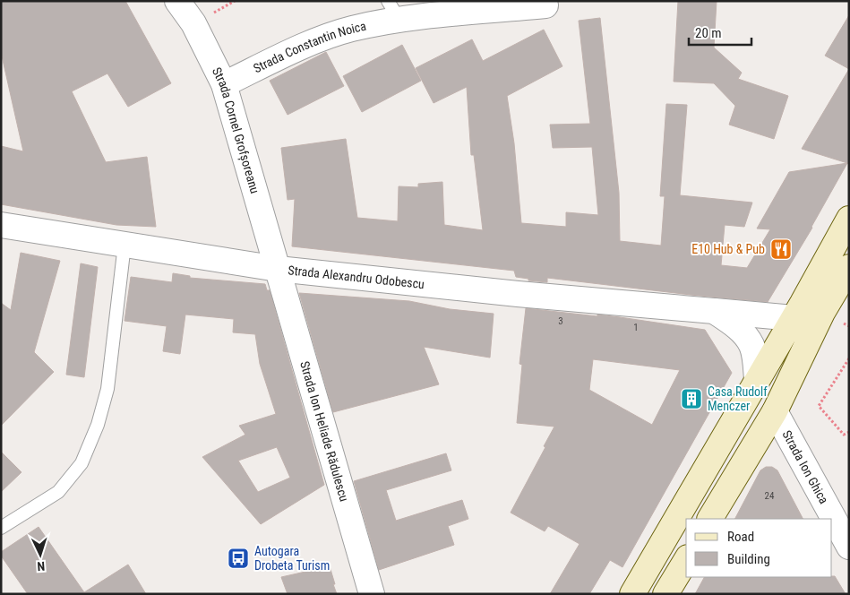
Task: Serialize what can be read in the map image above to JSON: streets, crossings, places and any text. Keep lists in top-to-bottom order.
{
  "streets": {
    "street": [
      "Strada Constantin Noica",
      "Strada Cornel Grofșoreanu",
      "Strada Alexandru Odobescu",
      "Strada Ion Heliade Rădulescu",
      "Strada Ion Ghica"
    ]
  },
  "crossings": [
    ["Strada Constantin Noica", "Strada Cornel Grofșoreanu"],
    ["Strada Cornel Grofșoreanu", "Strada Alexandru Odobescu"],
    ["Strada Cornel Grofșoreanu", "Strada Ion Heliade Rădulescu"],
    ["Strada Alexandru Odobescu", "Strada Ion Heliade Rădulescu"]
  ],
  "places": {
    "restaurant": ["E10 Hub & Pub"],
    "building": ["Casa Rudolf Menczer"],
    "bus stop": ["Autogara Drobeta Turism"]
  },
  "house_numbers": ["3", "1", "24"],
  "legend": ["Road", "Building"],
  "scale_bar": "20 m",
  "north": "bottom"
}
